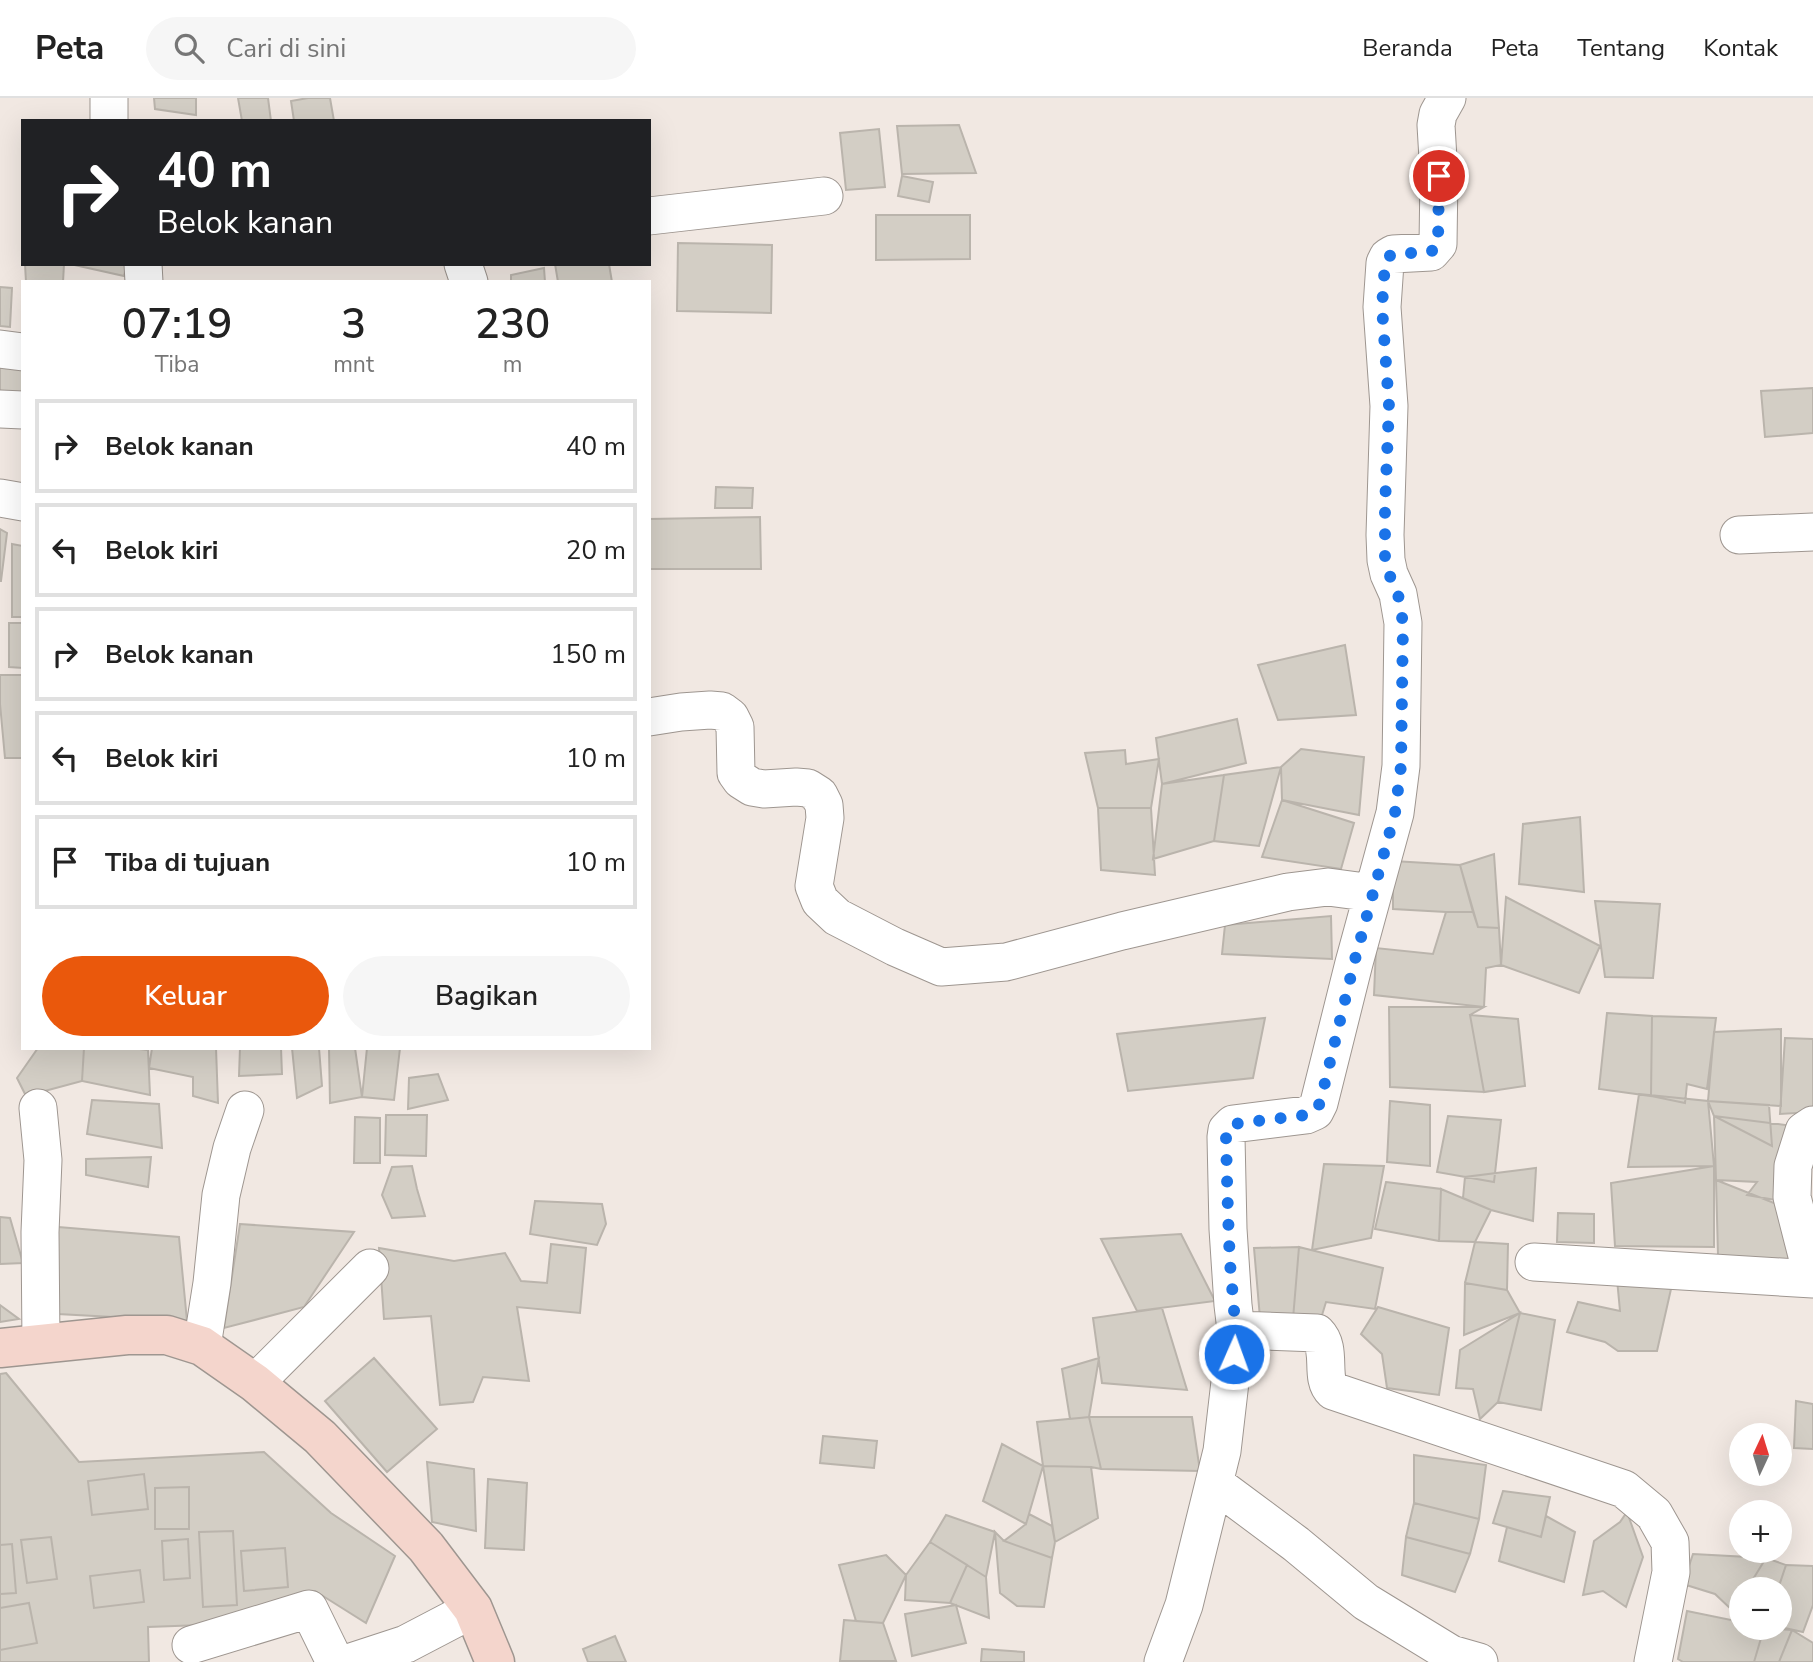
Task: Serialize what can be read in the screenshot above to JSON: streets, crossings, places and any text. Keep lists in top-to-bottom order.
{
  "north": "top",
  "page": {
    "header": "Peta",
    "search": "Cari di sini",
    "nav": [
      "Beranda",
      "Peta",
      "Tentang",
      "Kontak"
    ],
    "turn": ["40 m", "Belok kanan"],
    "eta": [
      "07:19",
      "Tiba",
      "3",
      "mnt",
      "230",
      "m"
    ],
    "list": [
      {
        "name": "Belok kanan",
        "value": "40 m"
      },
      {
        "name": "Belok kiri",
        "value": "20 m"
      },
      {
        "name": "Belok kanan",
        "value": "150 m"
      },
      {
        "name": "Belok kiri",
        "value": "10 m"
      },
      {
        "name": "Tiba di tujuan",
        "value": "10 m"
      }
    ],
    "buttons": ["Keluar", "Bagikan"],
    "map_buttons": ["+", "−"]
  }
}
